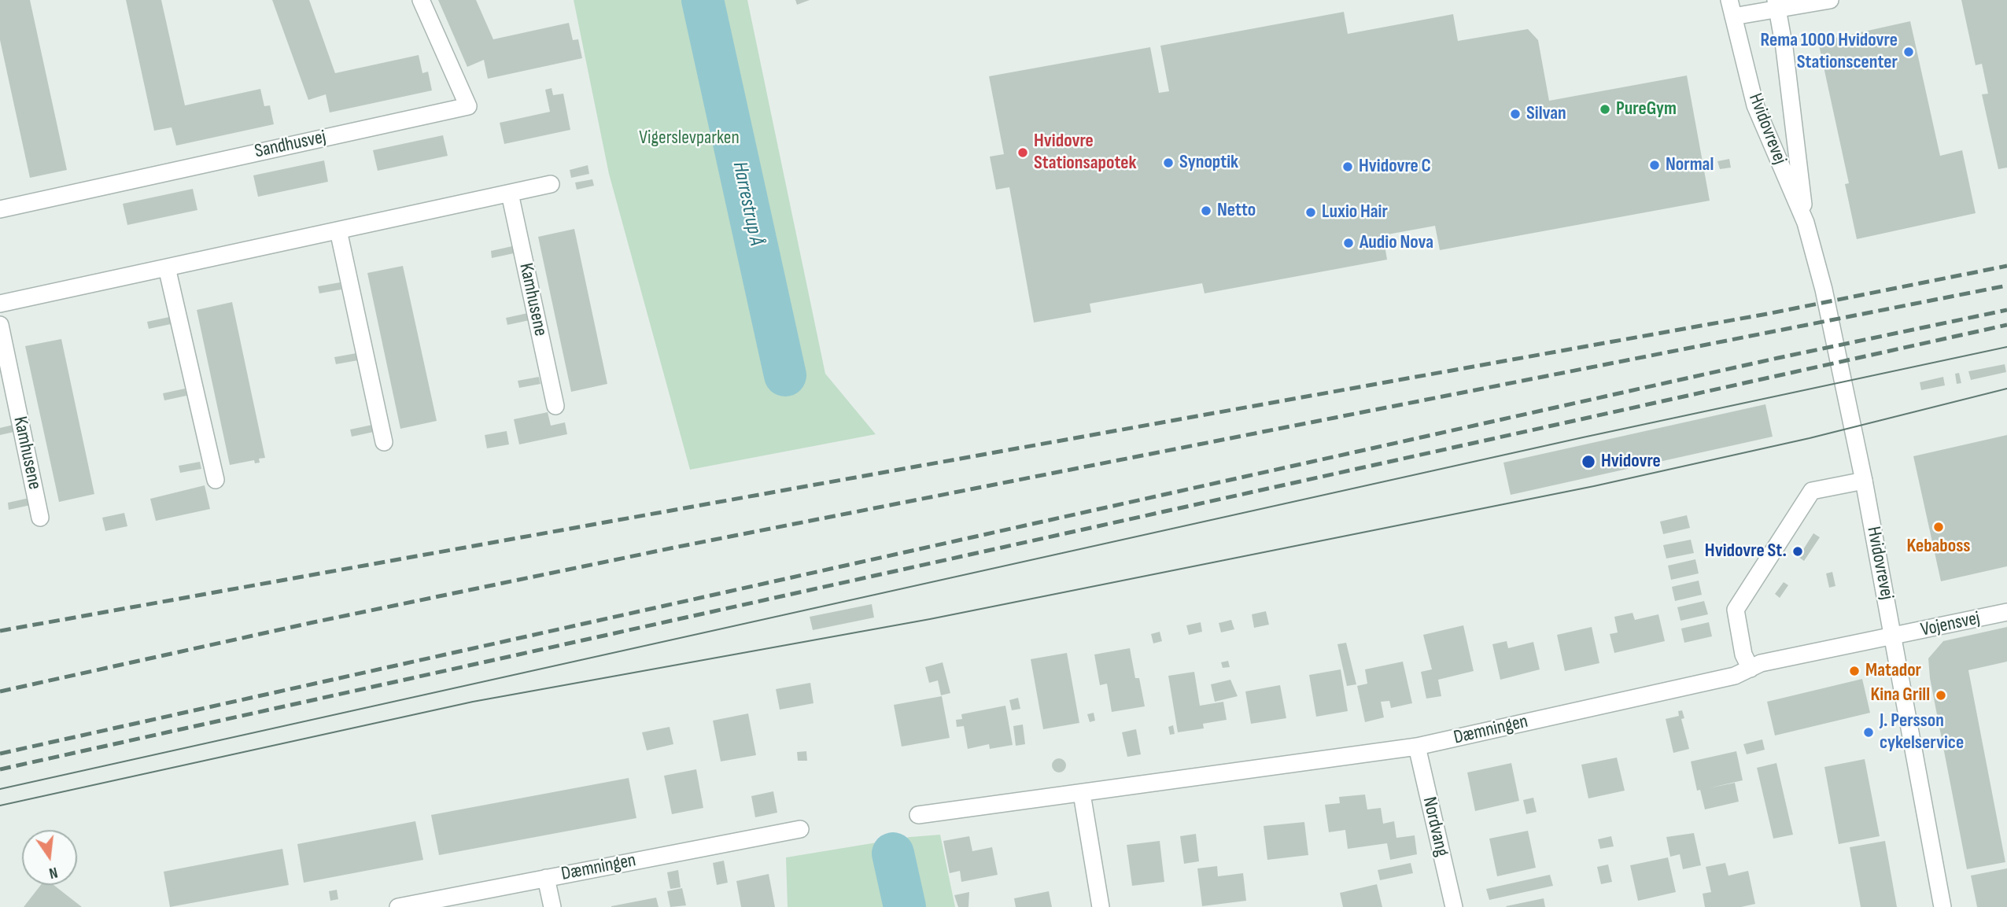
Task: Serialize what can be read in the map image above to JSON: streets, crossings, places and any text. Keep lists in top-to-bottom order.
{
  "streets": {
    "street": [
      "Hvidovrevej",
      "Sandhusvej",
      "Kamhusene",
      "Vojensvej",
      "Dæmningen",
      "Nordvang"
    ]
  },
  "crossings": [
    ["Hvidovrevej", "Vojensvej"],
    ["Hvidovrevej", "Dæmningen"],
    ["Vojensvej", "Dæmningen"],
    ["Dæmningen", "Nordvang"]
  ],
  "water": ["Harrestrup Å"],
  "parks": ["Vigerslevparken"],
  "places": [
    "Rema 1000 Hvidovre Stationscenter",
    "PureGym",
    "Silvan",
    "Hvidovre Stationsapotek",
    "Synoptik",
    "Normal",
    "Hvidovre C",
    "Netto",
    "Luxio Hair",
    "Audio Nova",
    "Hvidovre",
    "Kebaboss",
    "Hvidovre St.",
    "Matador",
    "Kina Grill",
    "J. Persson cykelservice"
  ],
  "north": "bottom"
}
